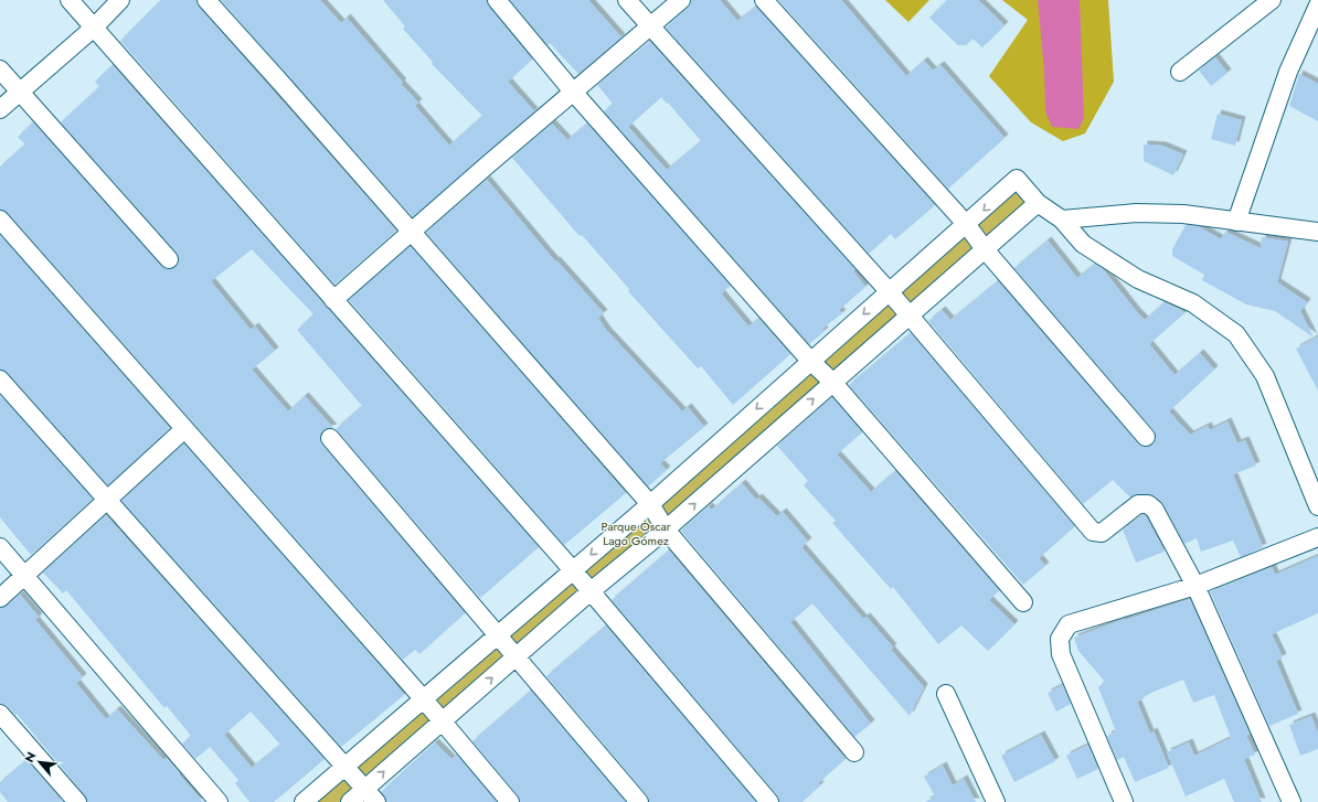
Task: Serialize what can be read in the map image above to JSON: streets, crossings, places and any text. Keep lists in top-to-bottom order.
{
  "parks": ["Parque Óscar Lago Gómez"],
  "north": "top left"
}
